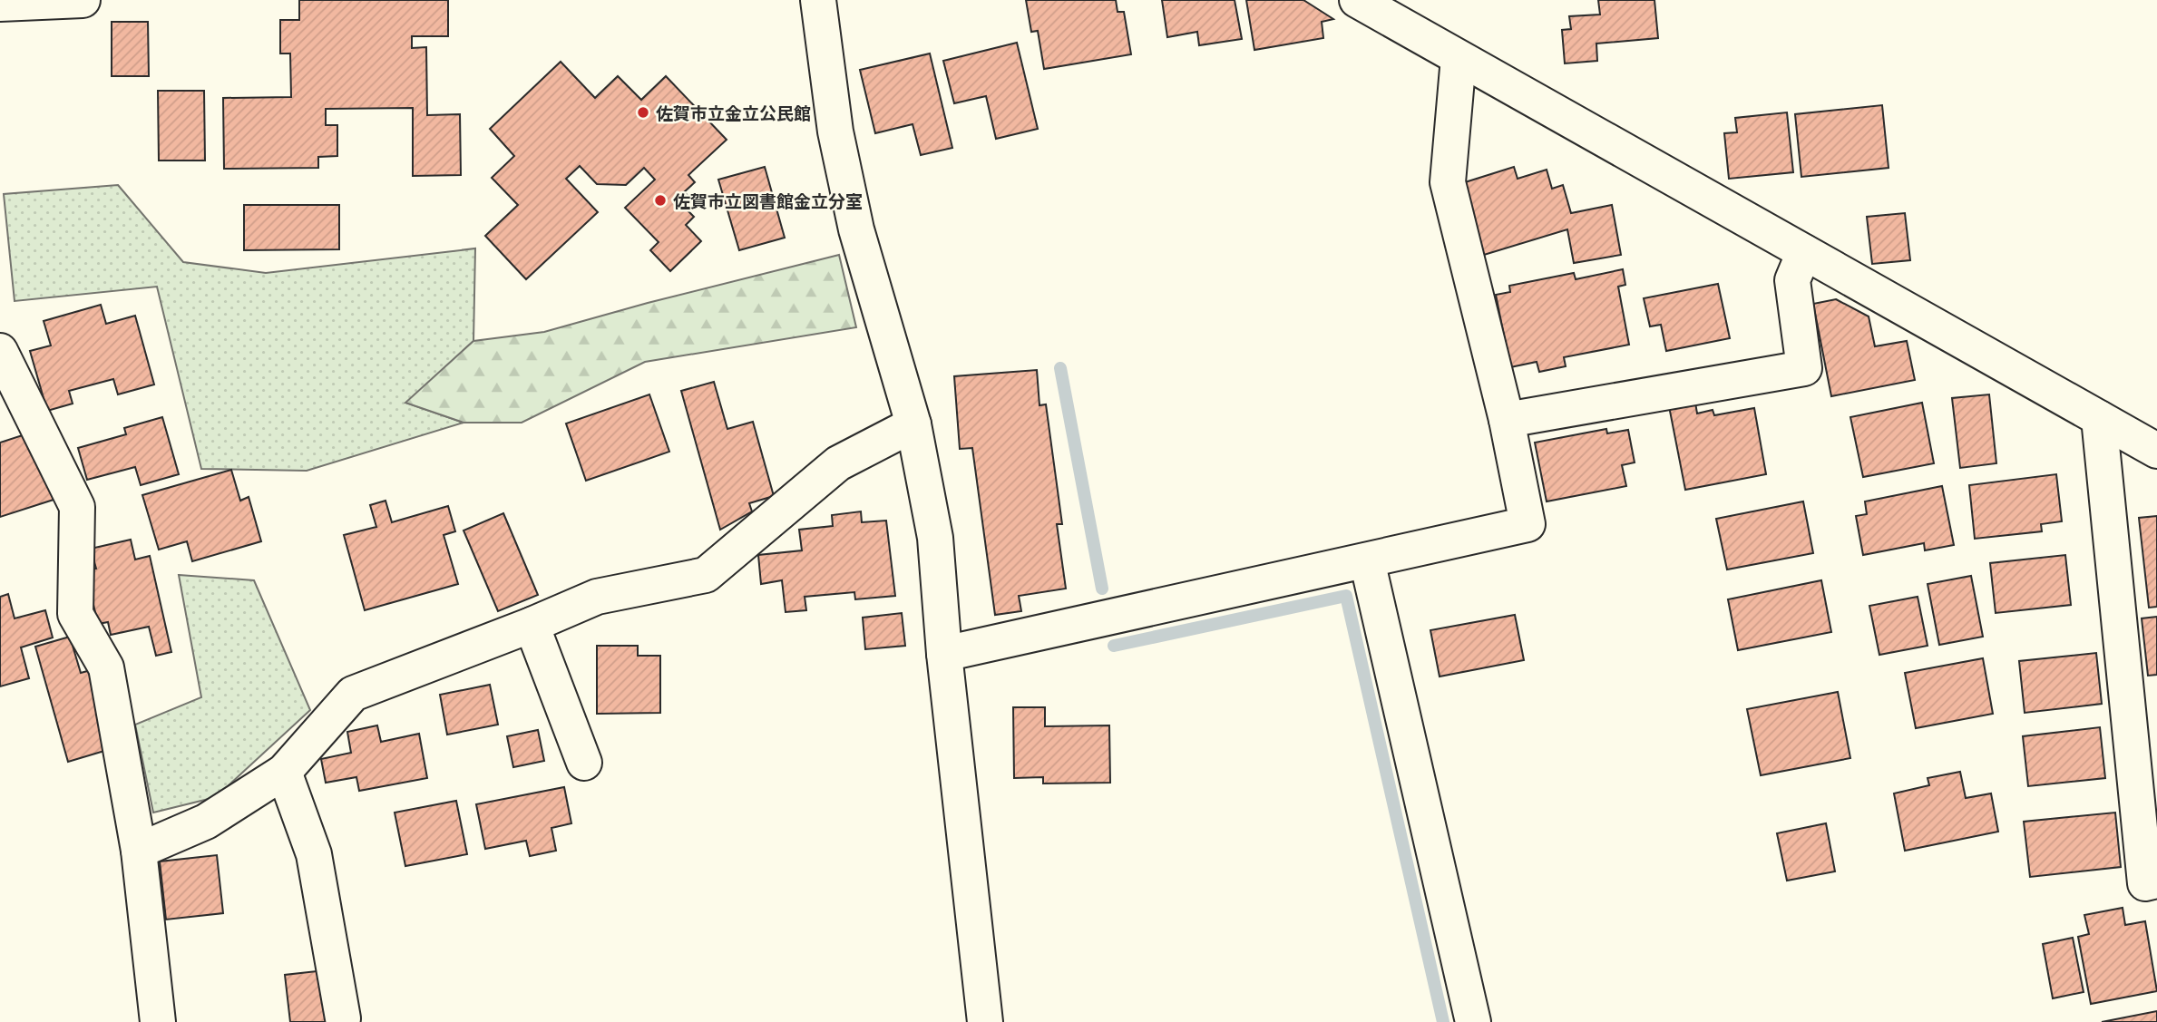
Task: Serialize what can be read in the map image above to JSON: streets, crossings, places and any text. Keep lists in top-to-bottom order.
{
  "places": ["佐賀市立金立公民館", "佐賀市立図書館金立分室"]
}
